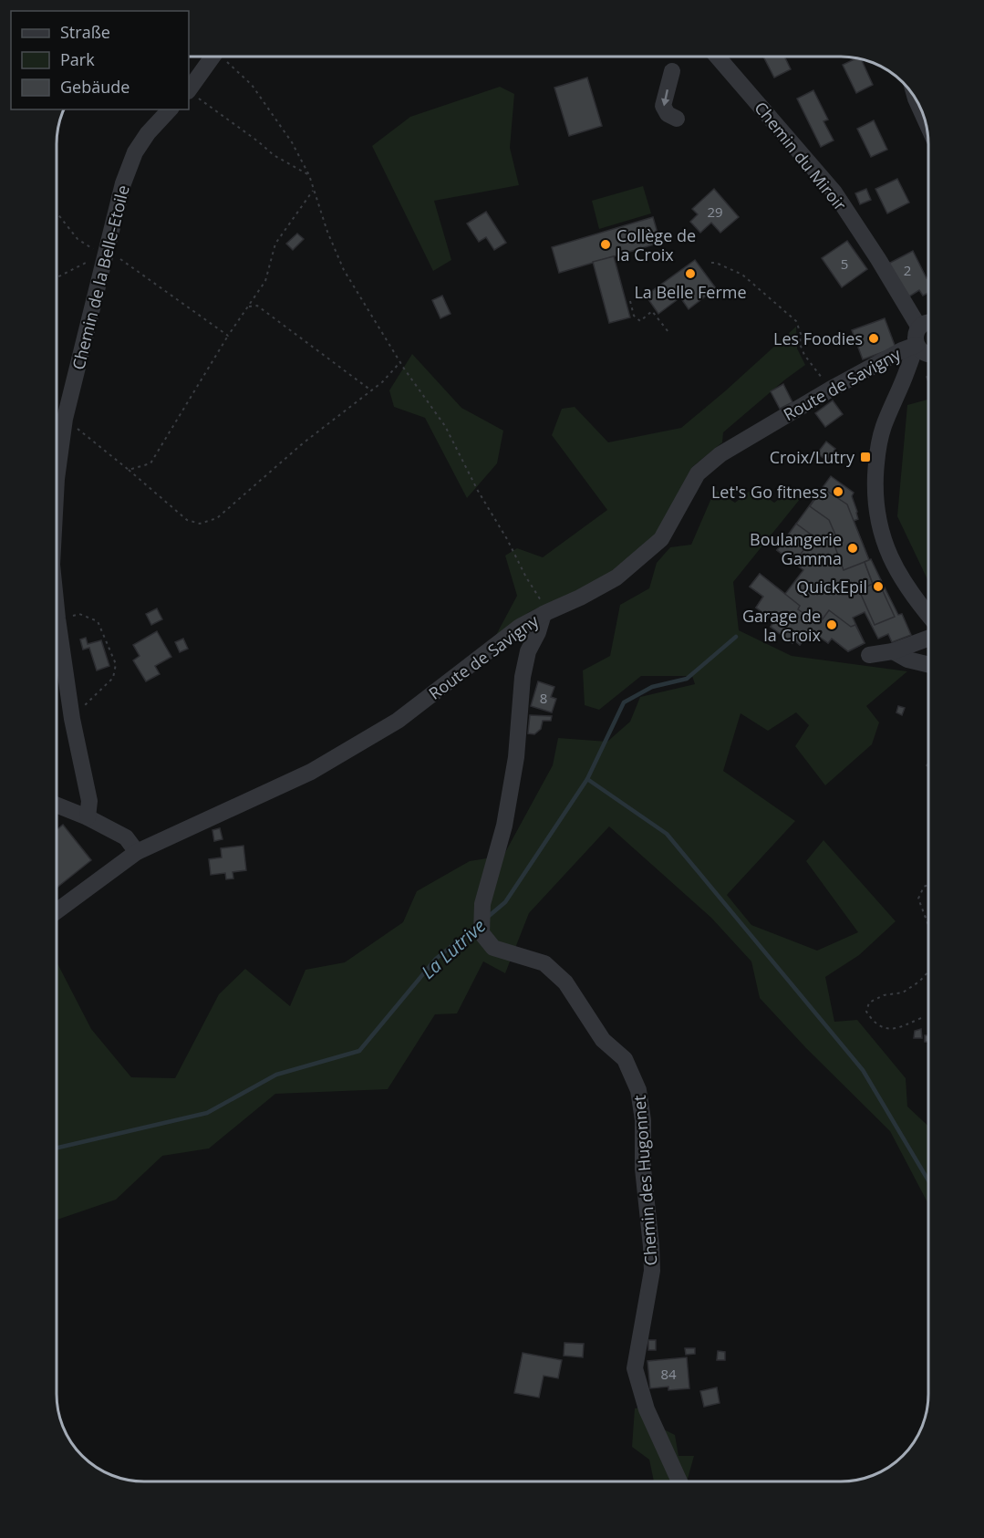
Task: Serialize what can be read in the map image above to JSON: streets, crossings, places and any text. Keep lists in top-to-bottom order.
{
  "streets": {
    "street": [
      "Chemin du Miroir",
      "Chemin de la Belle-Etoile",
      "Route de Savigny",
      "Chemin des Hugonnet"
    ]
  },
  "crossings": [
    ["Route de Savigny", "Chemin des Hugonnet"]
  ],
  "water": ["La Lutrive"],
  "places": {
    "other": [
      "Collège de la Croix",
      "La Belle Ferme",
      "Les Foodies",
      "Let's Go fitness",
      "Boulangerie Gamma",
      "QuickEpil",
      "Garage de la Croix"
    ],
    "transit": ["Croix/Lutry"]
  },
  "house_numbers": [
    "29",
    "5",
    "2",
    "8",
    "84"
  ],
  "legend": ["Straße", "Park", "Gebäude"]
}
